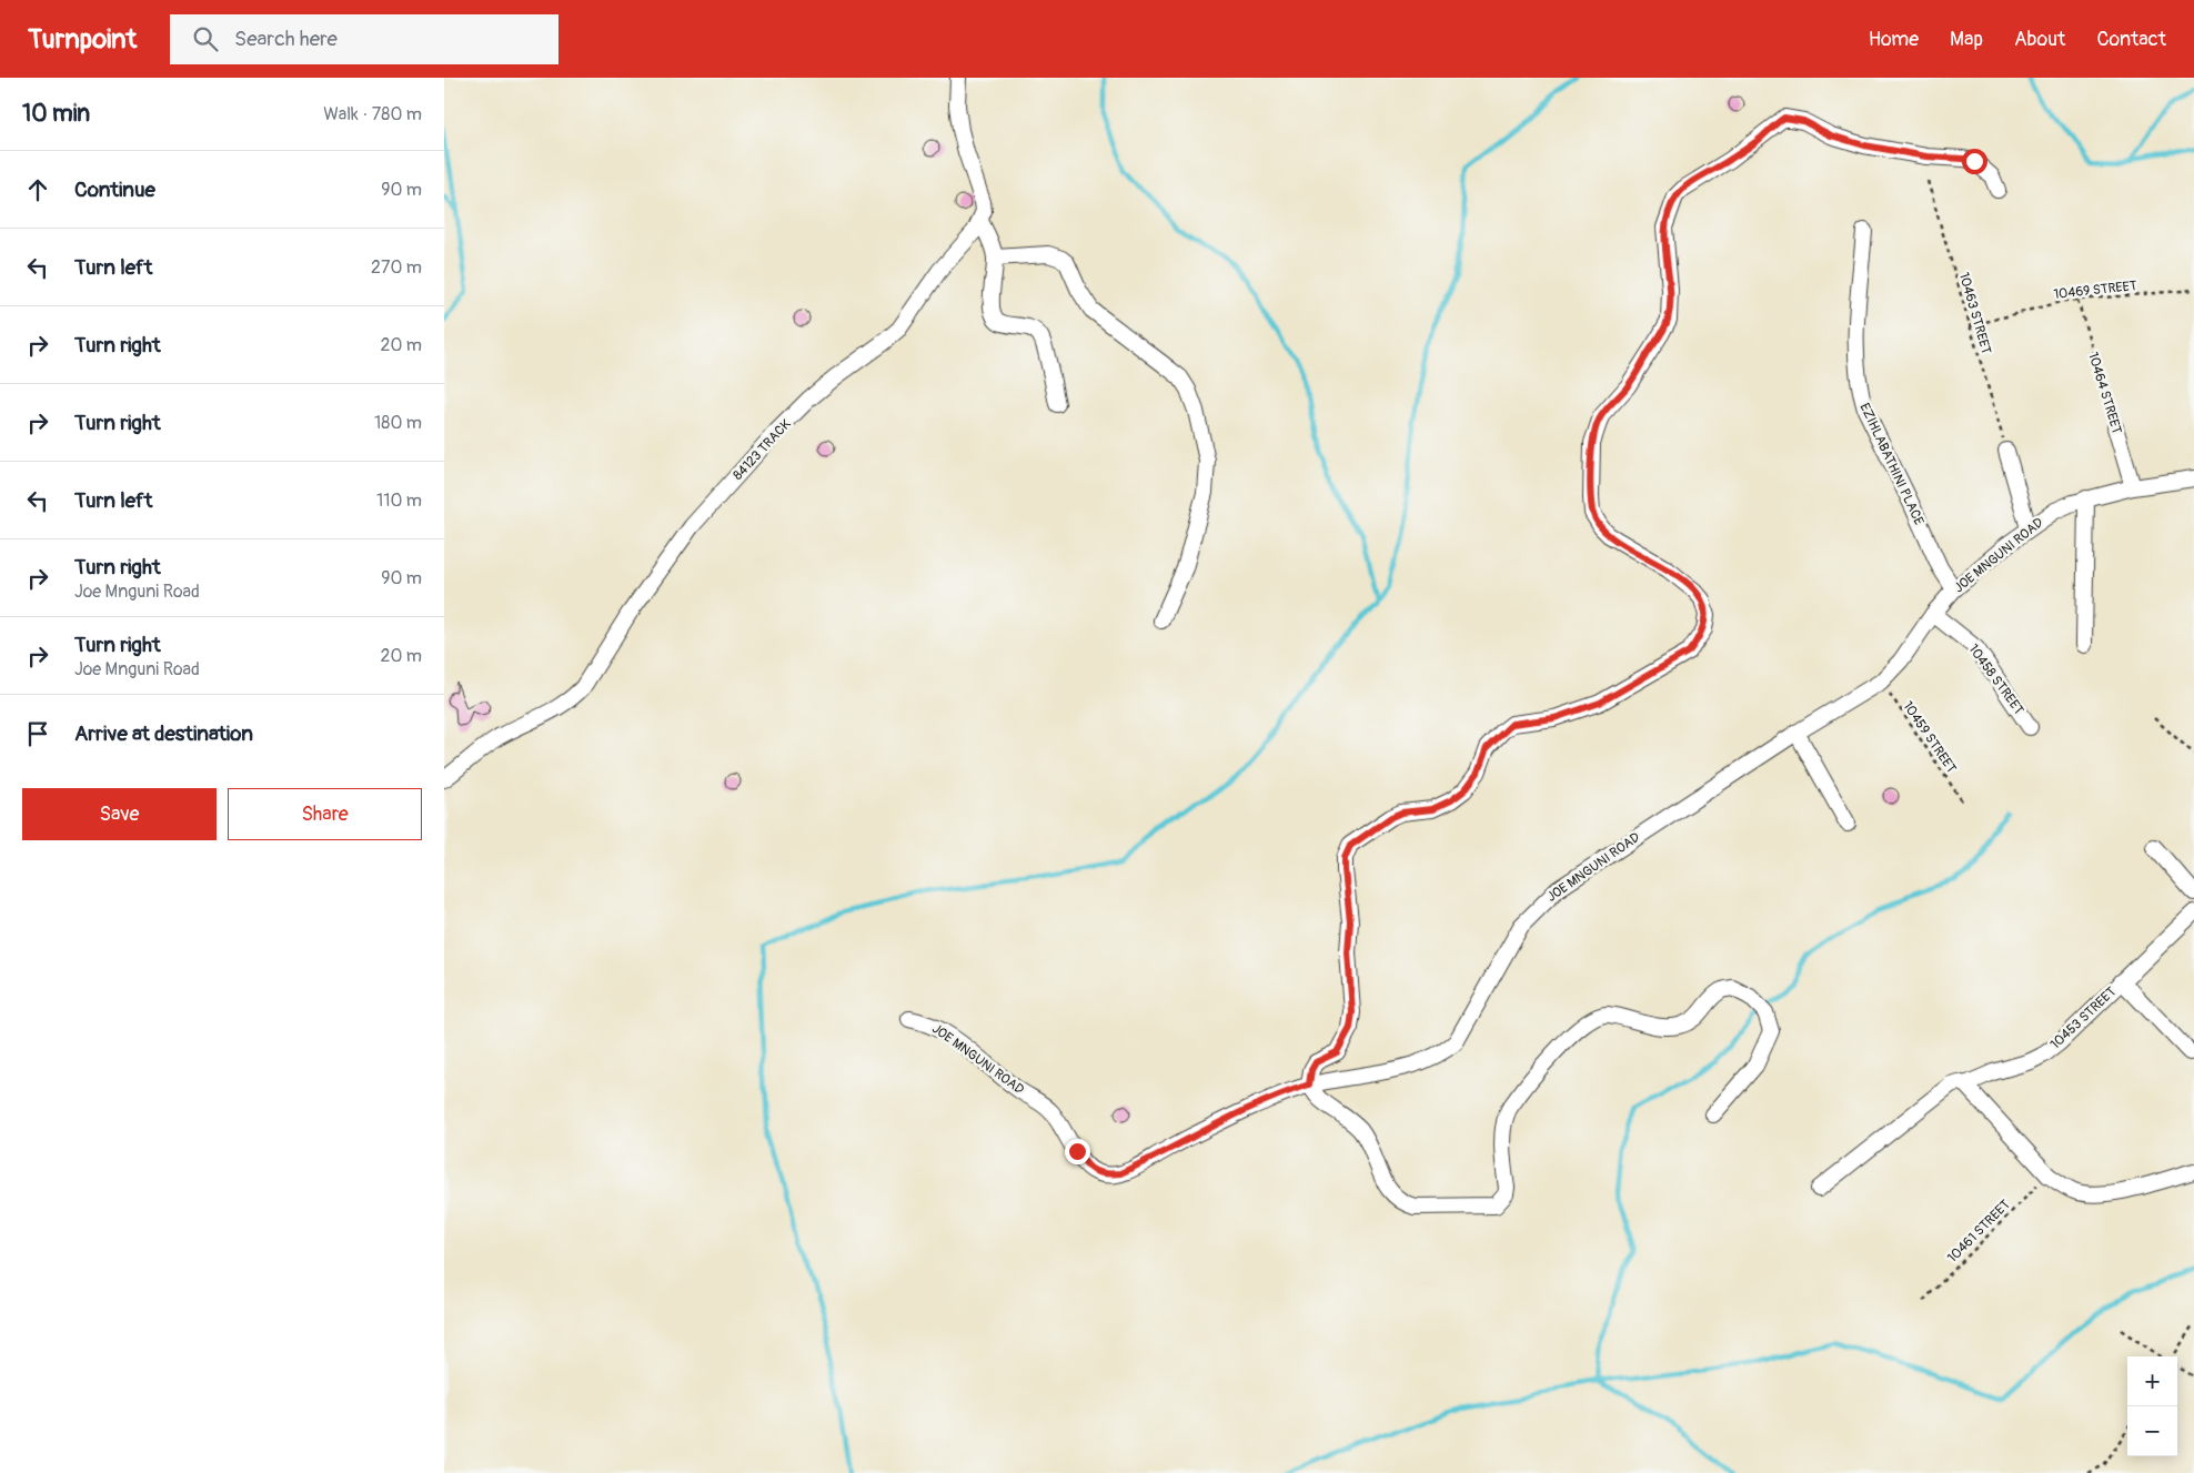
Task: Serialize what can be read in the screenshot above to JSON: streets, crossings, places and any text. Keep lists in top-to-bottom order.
{
  "streets": {
    "street": [
      "10464 STREET",
      "84123 TRACK",
      "EZIHLABATHINI PLACE",
      "JOE MNGUNI ROAD",
      "10458 STREET",
      "10453 STREET"
    ],
    "path": [
      "10469 STREET",
      "10463 STREET",
      "10459 STREET",
      "10461 STREET"
    ]
  },
  "crossings": [
    ["10469 STREET", "10463 STREET"],
    ["10469 STREET", "10464 STREET"],
    ["10464 STREET", "JOE MNGUNI ROAD"],
    ["EZIHLABATHINI PLACE", "JOE MNGUNI ROAD"],
    ["JOE MNGUNI ROAD", "10458 STREET"],
    ["JOE MNGUNI ROAD", "10459 STREET"]
  ],
  "page": {
    "header": "Turnpoint",
    "search": "Search here",
    "nav": [
      "Home",
      "Map",
      "About",
      "Contact"
    ],
    "heading": ["10 min", "Walk · 780 m"],
    "list": [
      ["Continue", "90 m"],
      ["Turn left", "270 m"],
      ["Turn right", "20 m"],
      ["Turn right", "180 m"],
      ["Turn left", "110 m"],
      ["Turn right", "Joe Mnguni Road", "90 m"],
      ["Turn right", "Joe Mnguni Road", "20 m"],
      "Arrive at destination"
    ],
    "buttons": ["Save", "Share"],
    "map_buttons": ["+", "−"]
  }
}
